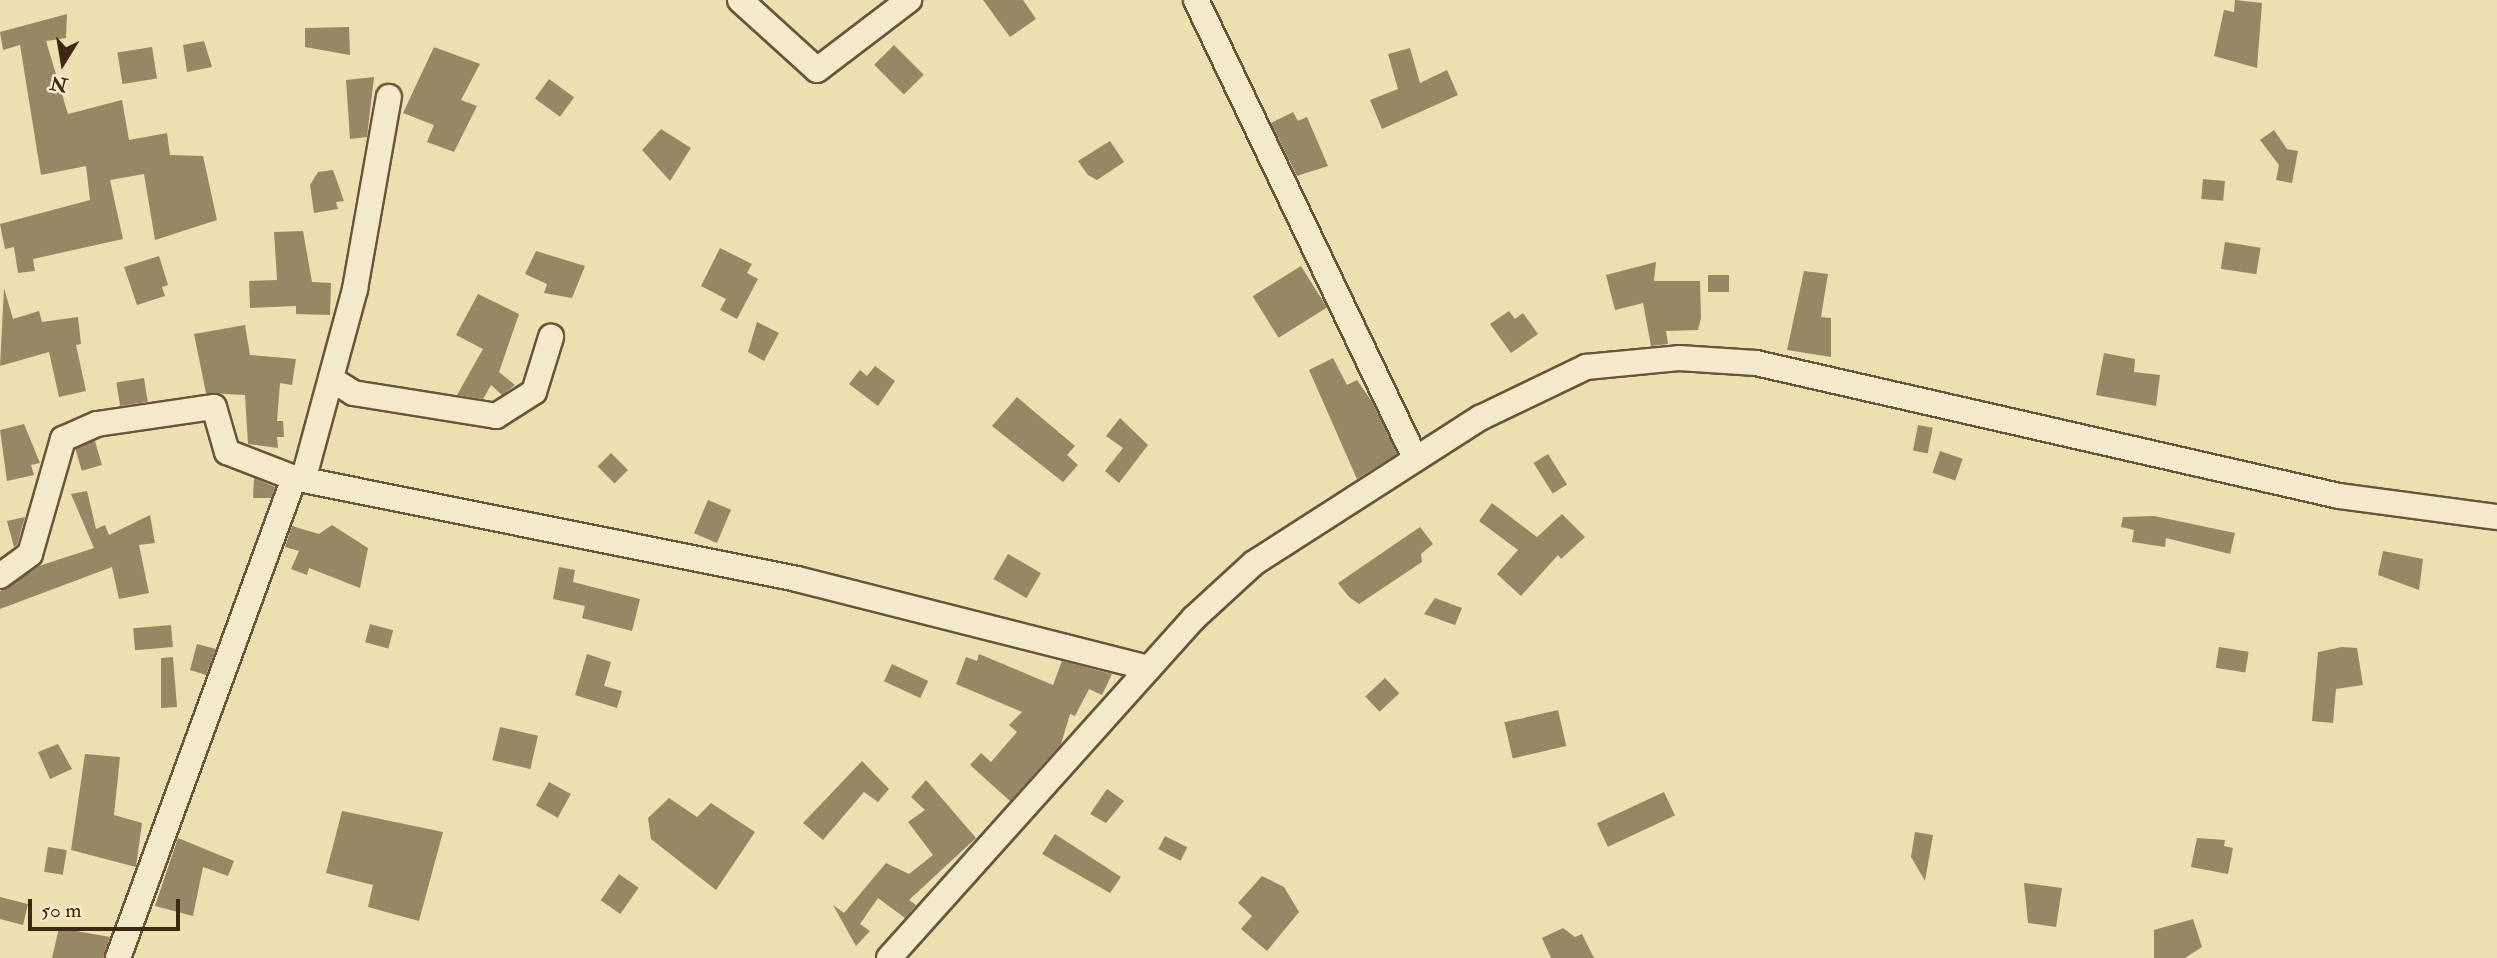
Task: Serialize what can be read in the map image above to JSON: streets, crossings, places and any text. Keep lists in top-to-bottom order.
{
  "scale_bar": "50 m",
  "north": "bottom"
}
